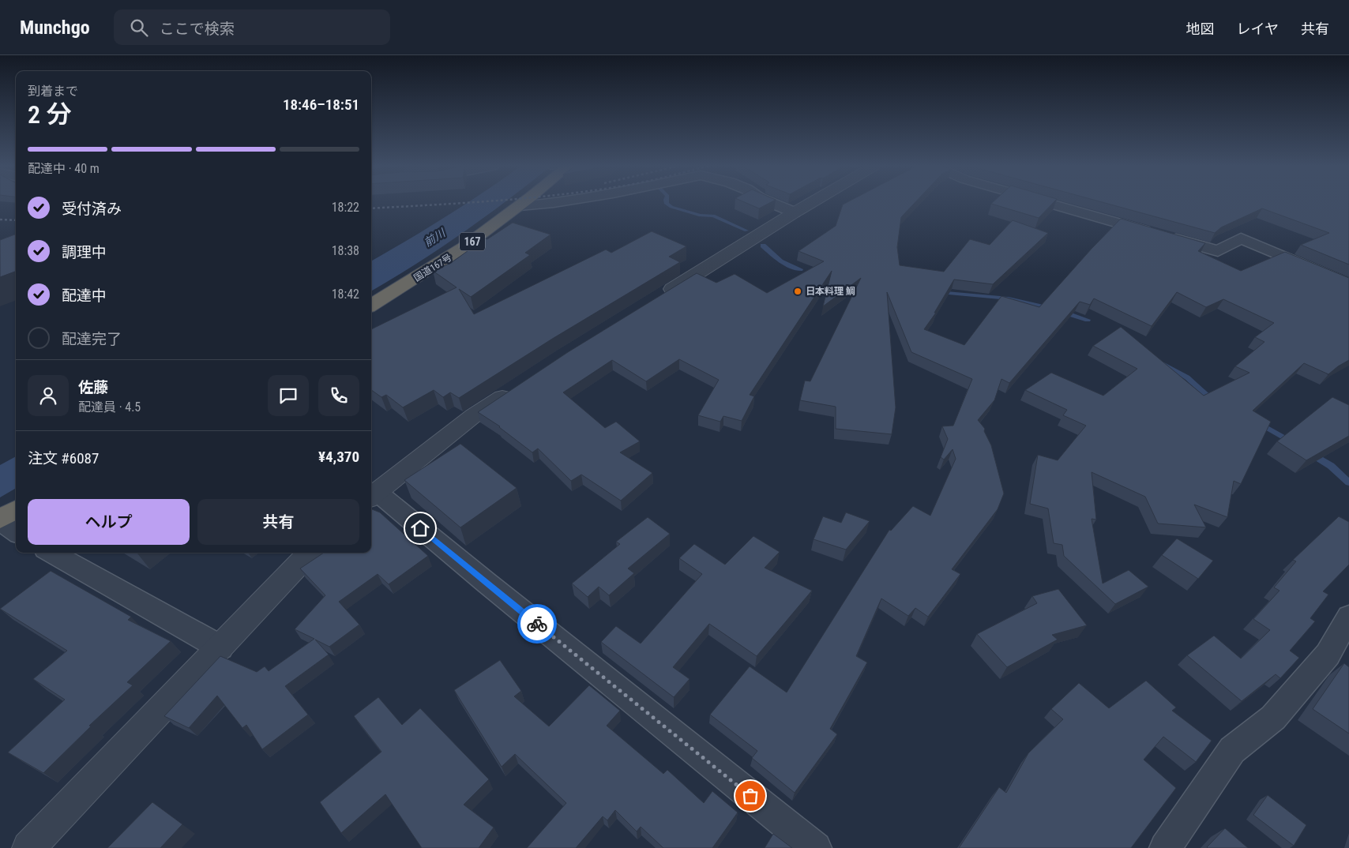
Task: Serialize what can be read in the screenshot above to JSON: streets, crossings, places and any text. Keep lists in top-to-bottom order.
{
  "streets": {
    "highway": ["167", "国道167号"]
  },
  "water": ["前川"],
  "places": ["日本料理 鯛"],
  "page": {
    "header": "Munchgo",
    "search": "ここで検索",
    "nav": ["地図", "レイヤ", "共有"],
    "heading": ["2 分", "到着まで", "18:46–18:51"],
    "panel": [
      "佐藤",
      "配達員 · 4.5",
      "注文 #6087",
      "¥4,370"
    ],
    "bar": "配達中 · 40 m",
    "list": [
      ["受付済み", "18:22"],
      ["調理中", "18:38"],
      ["配達中", "18:42"],
      "配達完了"
    ],
    "buttons": ["ヘルプ", "共有"]
  }
}
